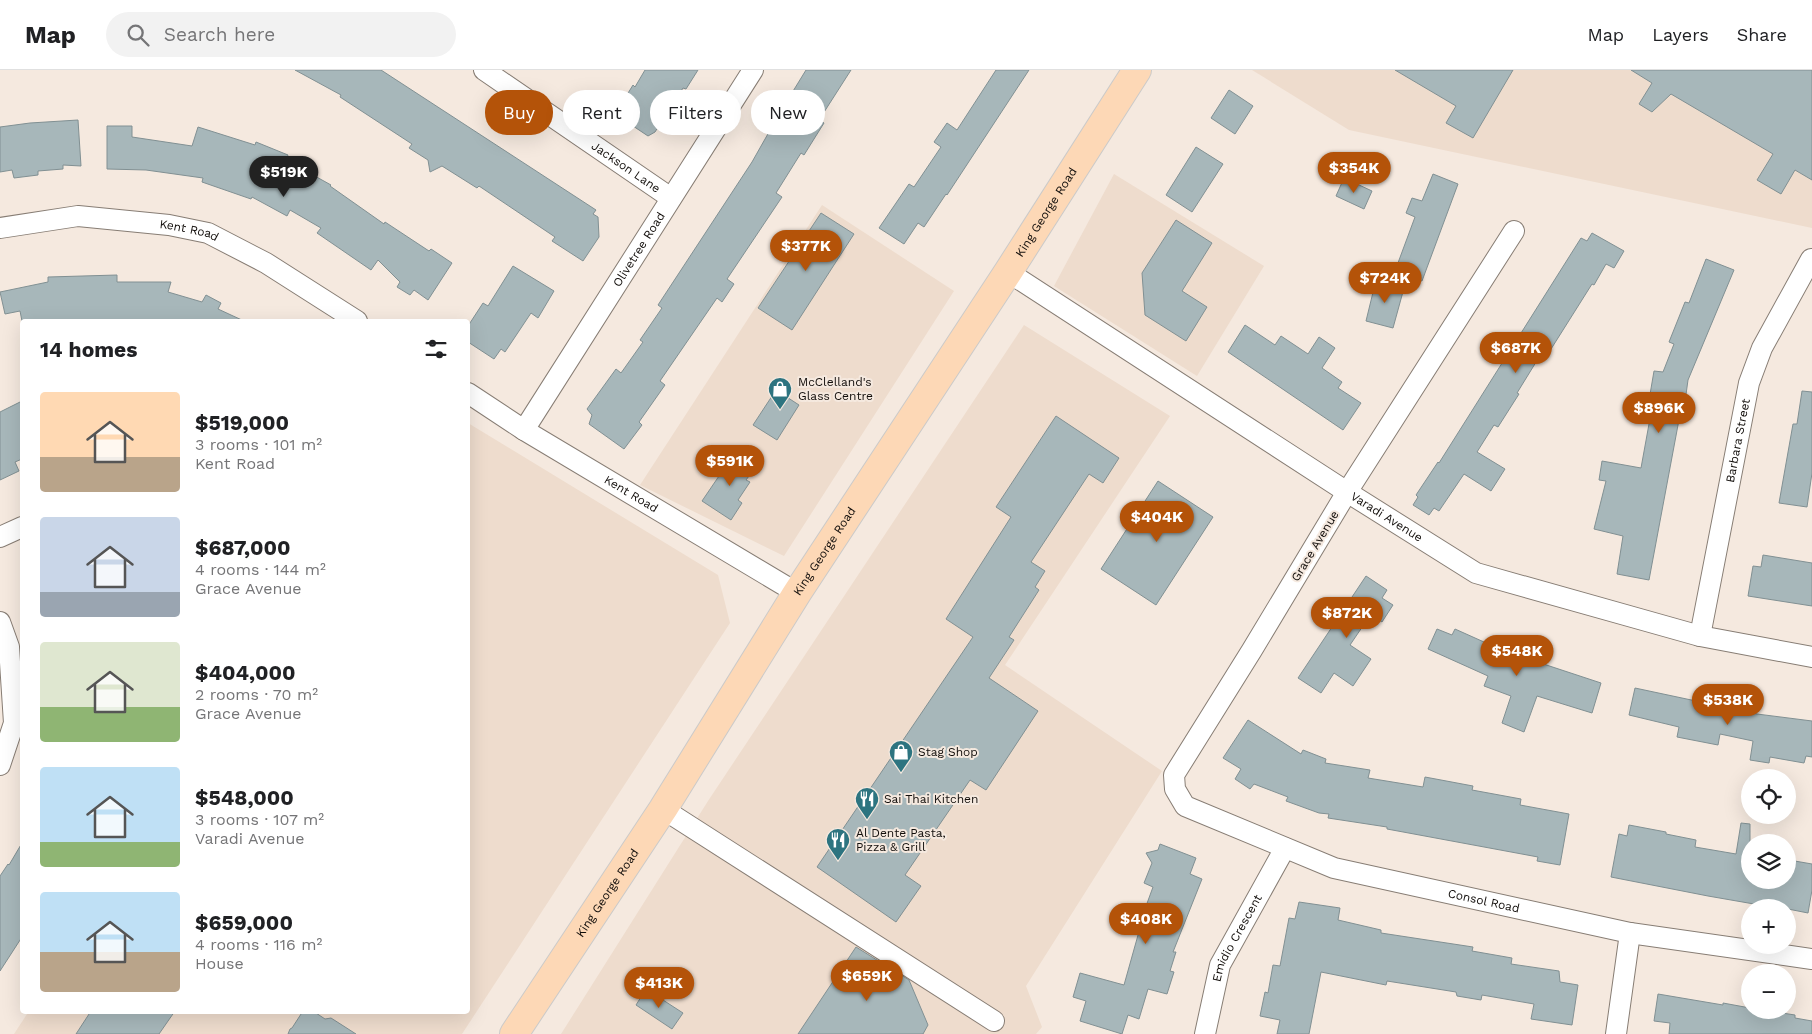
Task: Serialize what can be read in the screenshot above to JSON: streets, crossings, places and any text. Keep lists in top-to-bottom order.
{
  "streets": {
    "main road": ["King George Road"],
    "street": [
      "Jackson Lane",
      "Kent Road",
      "Olivetree Road",
      "Barbara Street",
      "Varadi Avenue",
      "Grace Avenue",
      "Consol Road",
      "Emidio Crescent"
    ]
  },
  "crossings": [
    ["Jackson Lane", "Olivetree Road"],
    ["King George Road", "Kent Road"],
    ["King George Road", "Varadi Avenue"],
    ["Kent Road", "Olivetree Road"],
    ["Barbara Street", "Varadi Avenue"],
    ["Varadi Avenue", "Grace Avenue"],
    ["Grace Avenue", "Consol Road"],
    ["Consol Road", "Emidio Crescent"]
  ],
  "places": {
    "shop": ["McClelland's Glass Centre", "Stag Shop"],
    "restaurant": ["Sai Thai Kitchen", "Al Dente Pasta, Pizza & Grill"]
  },
  "page": {
    "header": "Map",
    "search": "Search here",
    "nav": ["Map", "Layers", "Share"],
    "chip": [
      "Buy",
      "Rent",
      "Filters",
      "New"
    ],
    "price": [
      "$354K",
      "$519K",
      "$377K",
      "$724K",
      "$687K",
      "$896K",
      "$591K",
      "$404K",
      "$872K",
      "$548K",
      "$538K",
      "$408K",
      "$659K",
      "$413K"
    ],
    "heading": "14 homes",
    "list": [
      {
        "name": "$519,000",
        "note": "3 rooms · 101 m² · Kent Road"
      },
      {
        "name": "$687,000",
        "note": "4 rooms · 144 m² · Grace Avenue"
      },
      {
        "name": "$404,000",
        "note": "2 rooms · 70 m² · Grace Avenue"
      },
      {
        "name": "$548,000",
        "note": "3 rooms · 107 m² · Varadi Avenue"
      },
      {
        "name": "$659,000",
        "note": "4 rooms · 116 m² · House"
      }
    ],
    "map_buttons": ["+", "−"]
  }
}
